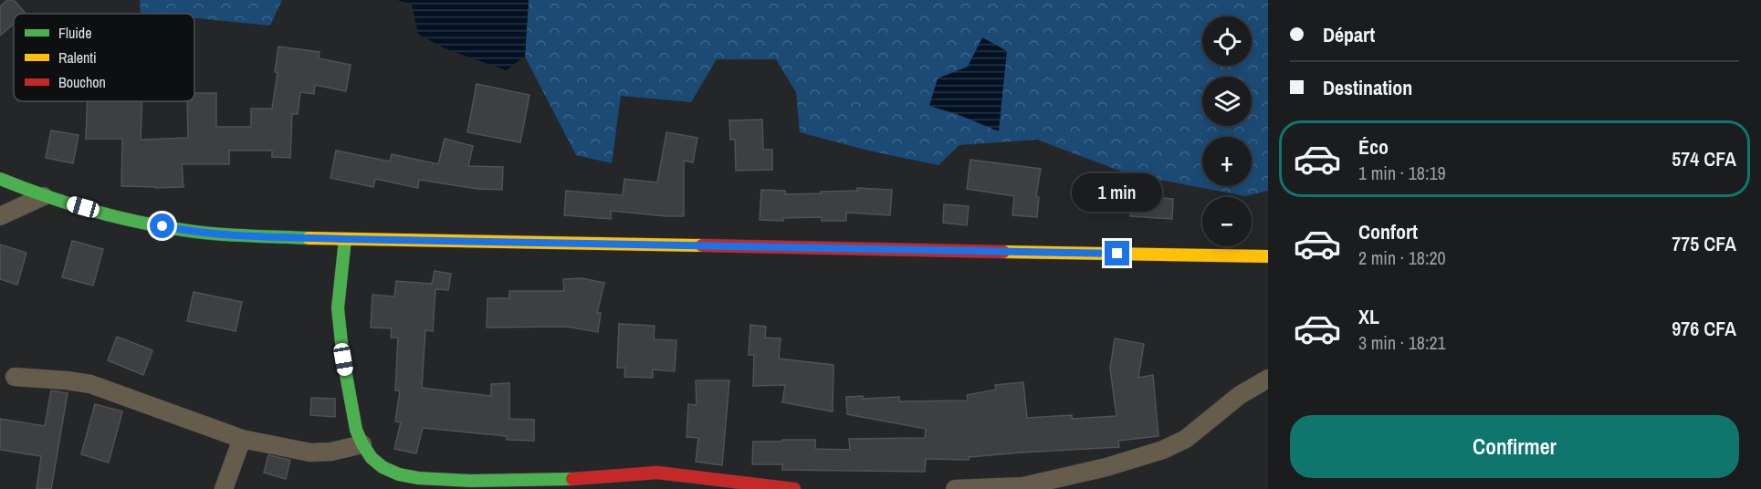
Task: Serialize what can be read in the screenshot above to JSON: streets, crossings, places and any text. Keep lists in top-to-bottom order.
{
  "legend": ["Fluide", "Ralenti", "Bouchon"],
  "page": {
    "banner": ["Départ", "Destination"],
    "map_buttons": ["+", "−"],
    "list": [
      {
        "name": "Éco",
        "note": "1 min · 18:19",
        "value": "574 CFA"
      },
      {
        "name": "Confort",
        "note": "2 min · 18:20",
        "value": "775 CFA"
      },
      {
        "name": "XL",
        "note": "3 min · 18:21",
        "value": "976 CFA"
      }
    ],
    "bubble": "1 min",
    "buttons": "Confirmer"
  }
}
